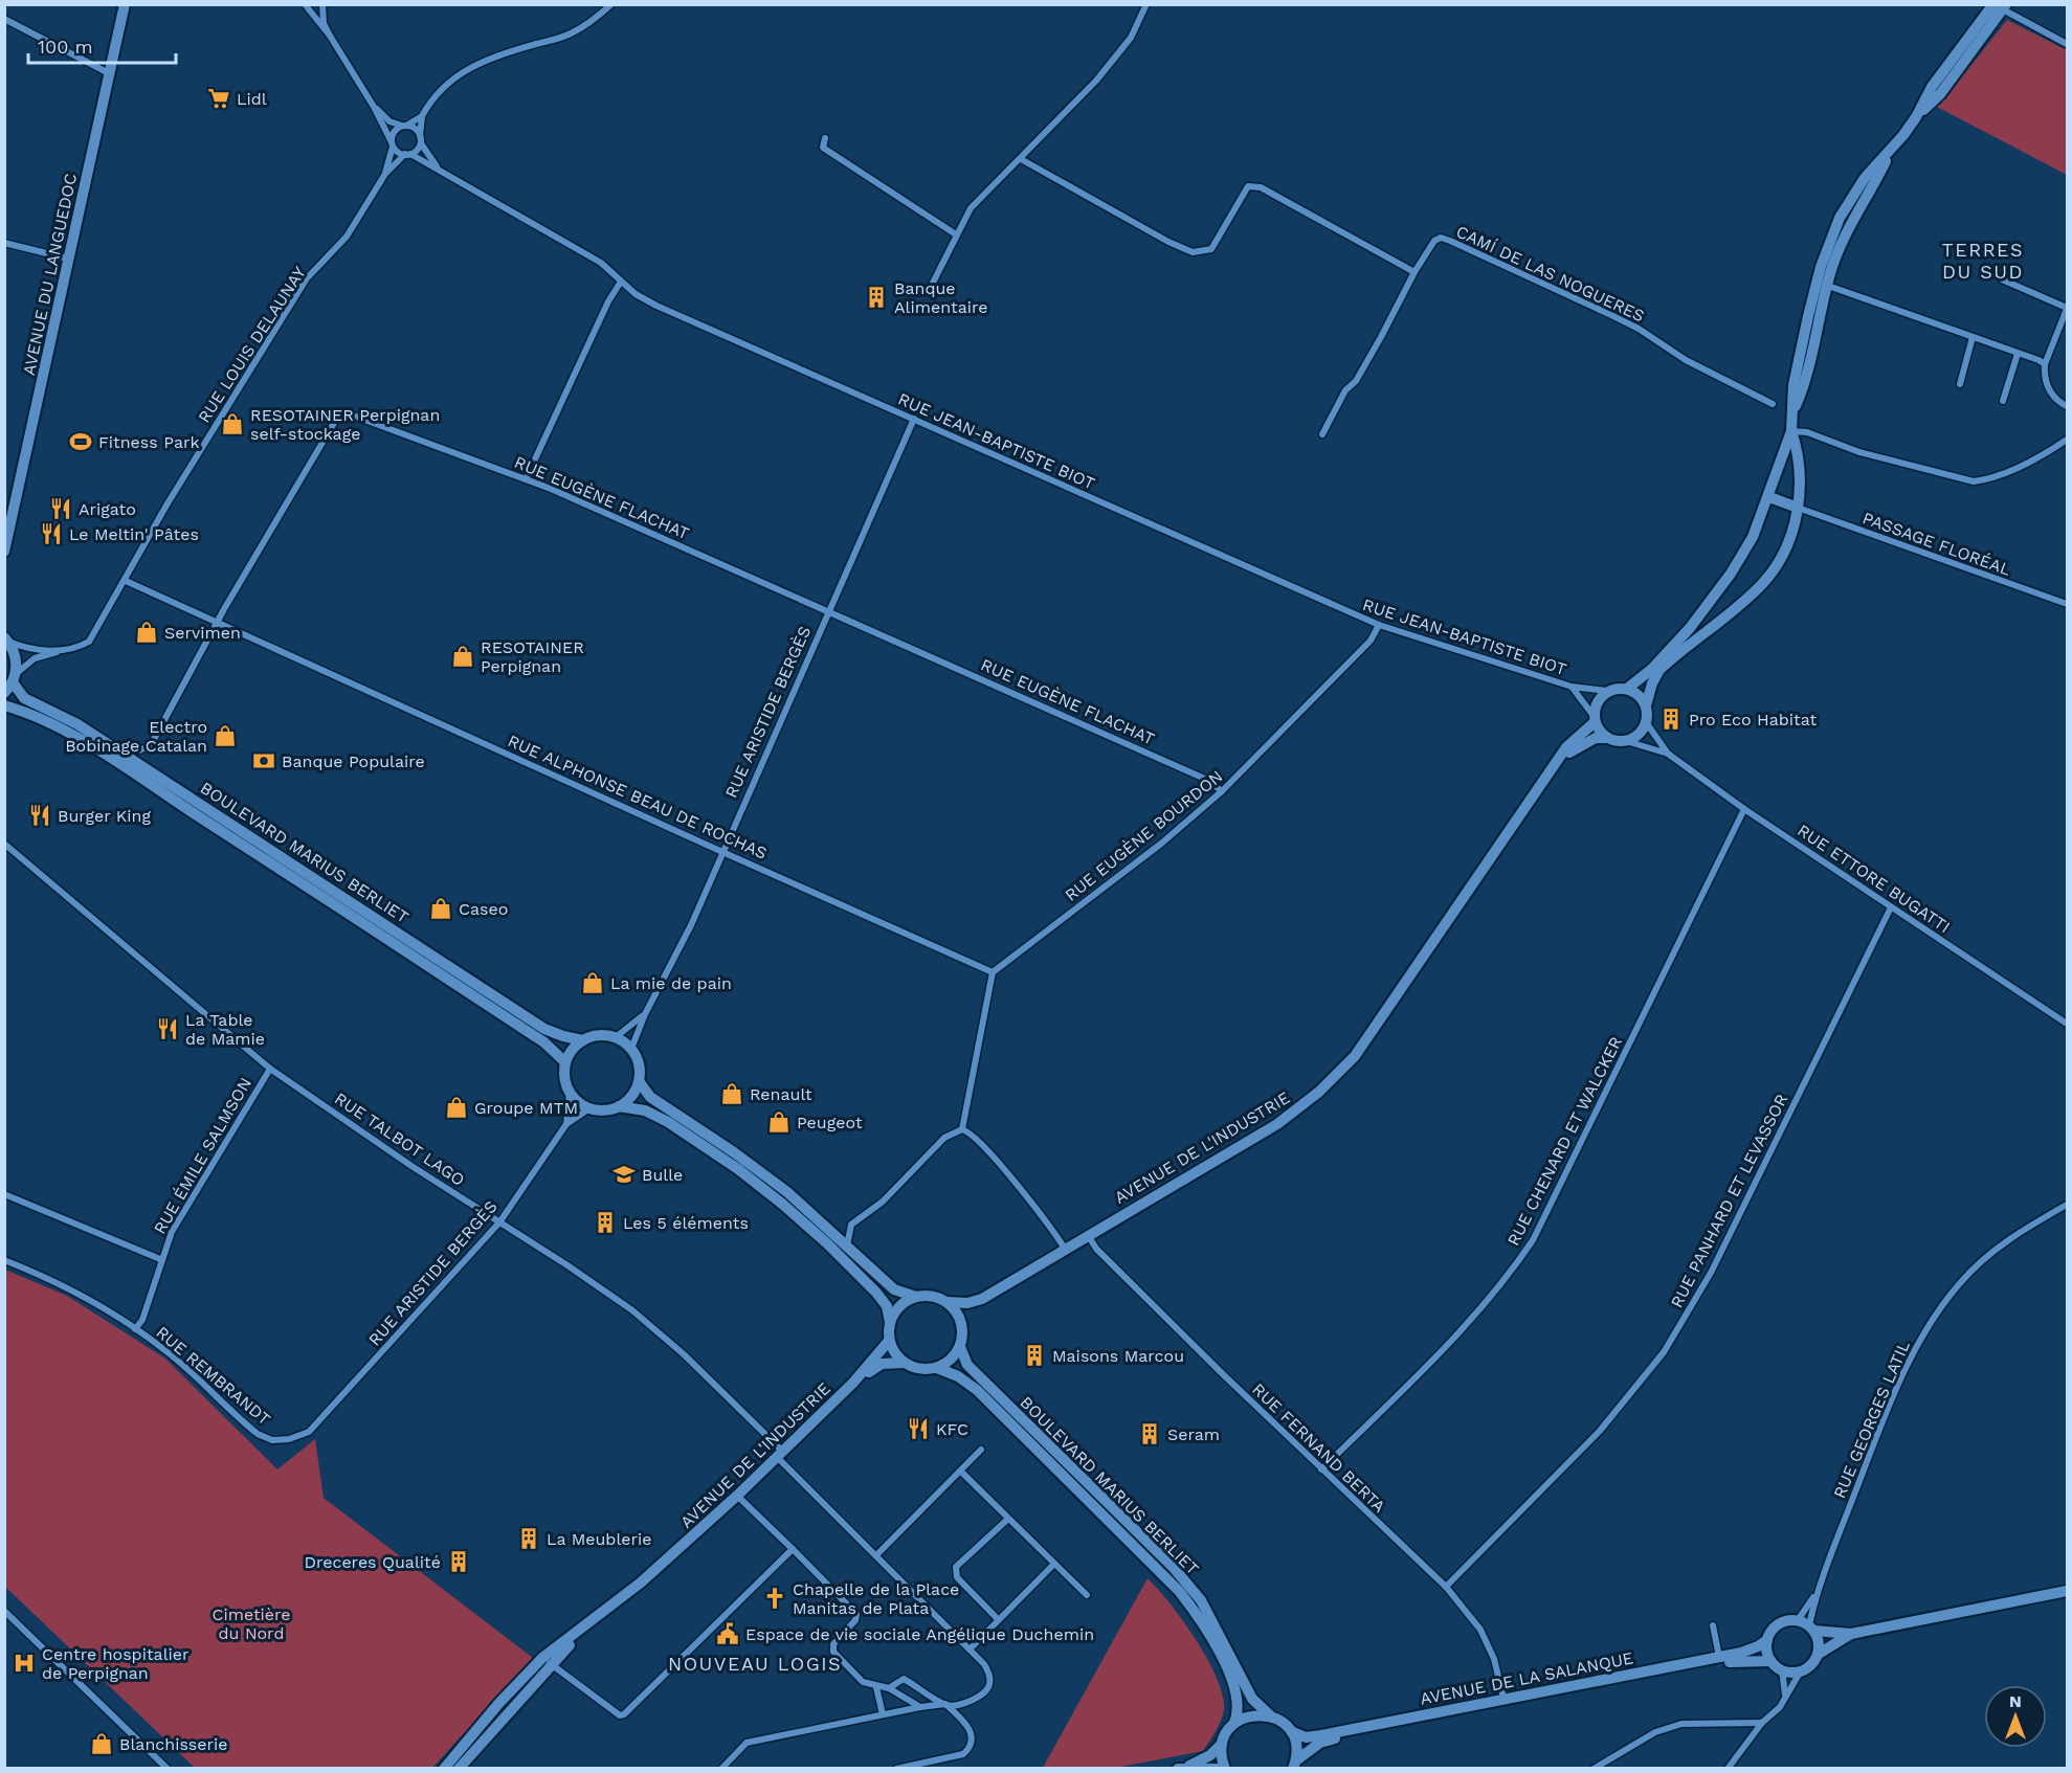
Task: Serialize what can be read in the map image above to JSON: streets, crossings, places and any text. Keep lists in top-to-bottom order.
{
  "streets": {
    "main road": [
      "AVENUE DU LANGUEDOC",
      "BOULEVARD MARIUS BERLIET",
      "AVENUE DE L'INDUSTRIE",
      "AVENUE DE LA SALANQUE"
    ],
    "street": [
      "CAMÍ DE LAS NOGUERES",
      "RUE LOUIS DELAUNAY",
      "RUE JEAN-BAPTISTE BIOT",
      "RUE EUGÈNE FLACHAT",
      "PASSAGE FLORÉAL",
      "RUE ARISTIDE BERGÈS",
      "RUE ALPHONSE BEAU DE ROCHAS",
      "RUE EUGÈNE BOURDON",
      "RUE ETTORE BUGATTI",
      "RUE TALBOT LAGO",
      "RUE CHENARD ET WALCKER",
      "RUE ÉMILE SALMSON",
      "RUE PANHARD ET LEVASSOR",
      "RUE REMBRANDT",
      "RUE GEORGES LATIL",
      "RUE FERNAND BERTA"
    ]
  },
  "crossings": [
    ["RUE LOUIS DELAUNAY", "RUE JEAN-BAPTISTE BIOT"],
    ["RUE LOUIS DELAUNAY", "RUE ALPHONSE BEAU DE ROCHAS"],
    ["RUE LOUIS DELAUNAY", "BOULEVARD MARIUS BERLIET"],
    ["RUE JEAN-BAPTISTE BIOT", "RUE ARISTIDE BERGÈS"],
    ["RUE JEAN-BAPTISTE BIOT", "RUE EUGÈNE BOURDON"],
    ["RUE JEAN-BAPTISTE BIOT", "RUE ETTORE BUGATTI"],
    ["RUE JEAN-BAPTISTE BIOT", "AVENUE DE L'INDUSTRIE"],
    ["RUE EUGÈNE FLACHAT", "RUE ARISTIDE BERGÈS"],
    ["RUE EUGÈNE FLACHAT", "RUE ALPHONSE BEAU DE ROCHAS"],
    ["RUE EUGÈNE FLACHAT", "RUE EUGÈNE BOURDON"],
    ["RUE EUGÈNE FLACHAT", "BOULEVARD MARIUS BERLIET"],
    ["RUE ARISTIDE BERGÈS", "RUE ALPHONSE BEAU DE ROCHAS"],
    ["RUE ARISTIDE BERGÈS", "BOULEVARD MARIUS BERLIET"],
    ["RUE ARISTIDE BERGÈS", "RUE TALBOT LAGO"],
    ["RUE ARISTIDE BERGÈS", "RUE REMBRANDT"],
    ["RUE ALPHONSE BEAU DE ROCHAS", "RUE EUGÈNE BOURDON"],
    ["BOULEVARD MARIUS BERLIET", "AVENUE DE L'INDUSTRIE"],
    ["BOULEVARD MARIUS BERLIET", "AVENUE DE LA SALANQUE"],
    ["RUE ETTORE BUGATTI", "RUE CHENARD ET WALCKER"],
    ["RUE ETTORE BUGATTI", "AVENUE DE L'INDUSTRIE"],
    ["RUE ETTORE BUGATTI", "RUE PANHARD ET LEVASSOR"],
    ["RUE TALBOT LAGO", "AVENUE DE L'INDUSTRIE"],
    ["RUE TALBOT LAGO", "RUE ÉMILE SALMSON"],
    ["RUE CHENARD ET WALCKER", "RUE FERNAND BERTA"],
    ["AVENUE DE L'INDUSTRIE", "RUE FERNAND BERTA"],
    ["RUE ÉMILE SALMSON", "RUE REMBRANDT"],
    ["RUE PANHARD ET LEVASSOR", "RUE FERNAND BERTA"],
    ["RUE GEORGES LATIL", "AVENUE DE LA SALANQUE"],
    ["RUE FERNAND BERTA", "AVENUE DE LA SALANQUE"]
  ],
  "districts": ["TERRES DU SUD", "NOUVEAU LOGIS"],
  "parks": ["Cimetière du Nord"],
  "places": {
    "supermarket": ["Lidl"],
    "building": [
      "Banque Alimentaire",
      "Pro Eco Habitat",
      "Les 5 éléments",
      "Maisons Marcou",
      "Seram",
      "La Meublerie",
      "Dreceres Qualité"
    ],
    "shop": [
      "RESOTAINER Perpignan self-stockage",
      "Servimen",
      "RESOTAINER Perpignan",
      "Electro Bobinage Catalan",
      "Caseo",
      "La mie de pain",
      "Renault",
      "Groupe MTM",
      "Peugeot",
      "Blanchisserie"
    ],
    "sports": ["Fitness Park"],
    "restaurant": [
      "Arigato",
      "Le Meltin' Pâtes",
      "Burger King",
      "La Table de Mamie",
      "KFC"
    ],
    "bank": ["Banque Populaire"],
    "school or university": ["Bulle"],
    "church": ["Chapelle de la Place Manitas de Plata"],
    "public building": ["Espace de vie sociale Angélique Duchemin"],
    "hospital": ["Centre hospitalier de Perpignan"]
  },
  "scale_bar": "100 m",
  "north": "top"
}
